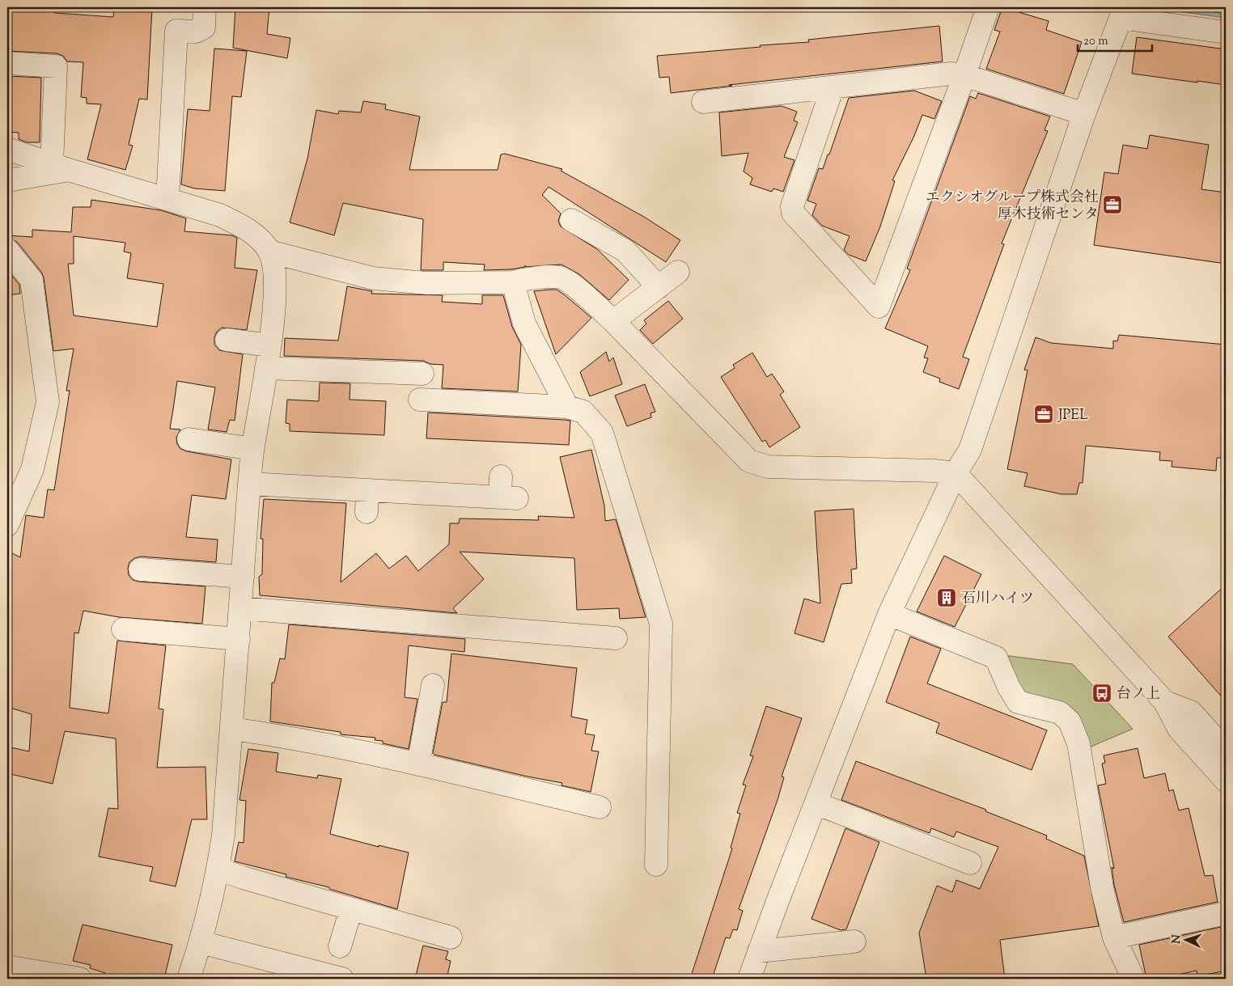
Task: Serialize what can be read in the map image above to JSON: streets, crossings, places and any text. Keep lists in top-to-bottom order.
{
  "places": {
    "office": ["エクシオグループ株式会社 厚木技術センタ", "JPEL"],
    "building": ["石川ハイツ"],
    "bus stop": ["台ノ上"]
  },
  "scale_bar": "20 m",
  "north": "left"
}
